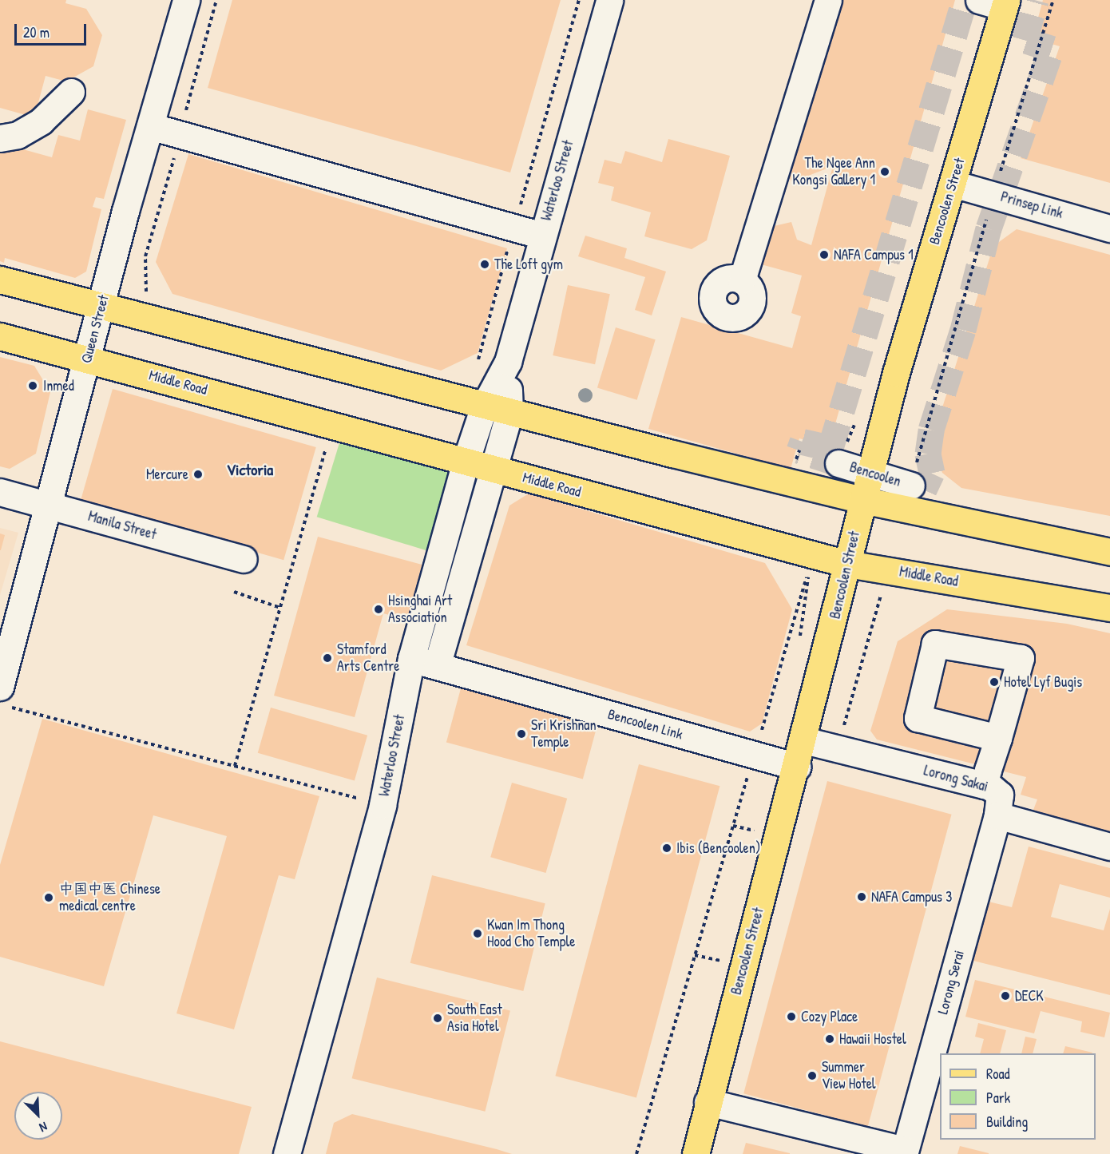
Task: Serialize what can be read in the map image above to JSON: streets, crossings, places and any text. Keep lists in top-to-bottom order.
{
  "streets": {
    "main road": ["Bencoolen Street", "Middle Road"],
    "street": [
      "Waterloo Street",
      "Prinsep Link",
      "Queen Street",
      "Bencoolen",
      "Manila Street",
      "Bencoolen Link",
      "Lorong Sakai",
      "Lorong Serai"
    ]
  },
  "crossings": [
    ["Waterloo Street", "Middle Road"],
    ["Waterloo Street", "Bencoolen Link"],
    ["Bencoolen Street", "Prinsep Link"],
    ["Bencoolen Street", "Middle Road"],
    ["Bencoolen Street", "Bencoolen"],
    ["Bencoolen Street", "Bencoolen Link"],
    ["Bencoolen Street", "Lorong Sakai"],
    ["Bencoolen Street", "Lorong Serai"],
    ["Queen Street", "Middle Road"],
    ["Queen Street", "Manila Street"],
    ["Lorong Sakai", "Lorong Serai"]
  ],
  "districts": ["Victoria"],
  "places": [
    "The Ngee Ann Kongsi Gallery 1",
    "NAFA Campus 1",
    "The Loft gym",
    "Inmed",
    "Mercure",
    "Hsinghai Art Association",
    "Stamford Arts Centre",
    "Hotel Lyf Bugis",
    "Sri Krishnan Temple",
    "Ibis (Bencoolen)",
    "NAFA Campus 3",
    "中国中医 Chinese medical centre",
    "Kwan Im Thong Hood Cho Temple",
    "DECK",
    "Cozy Place",
    "South East Asia Hotel",
    "Hawaii Hostel",
    "Summer View Hotel"
  ],
  "legend": ["Road", "Park", "Building"],
  "scale_bar": "20 m",
  "north": "bottom right"
}
